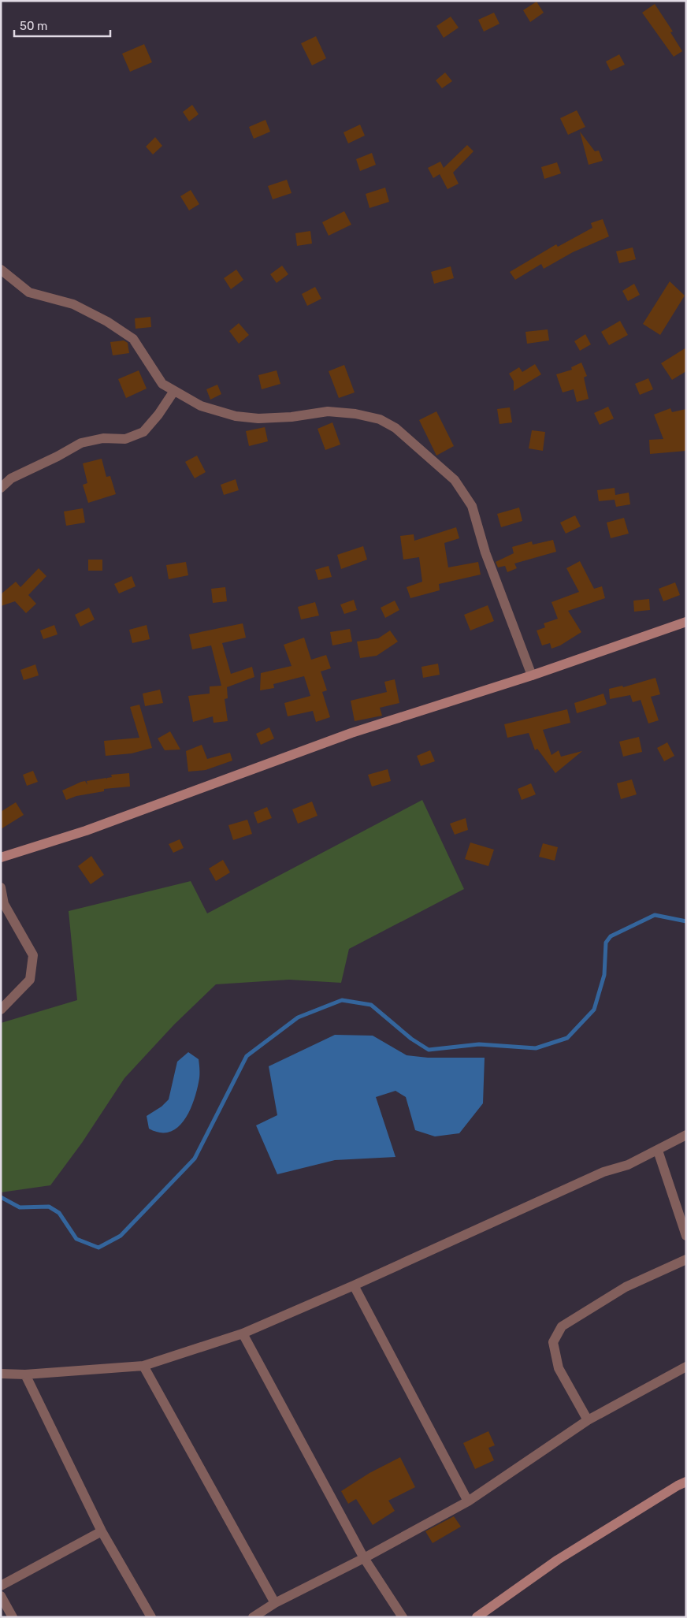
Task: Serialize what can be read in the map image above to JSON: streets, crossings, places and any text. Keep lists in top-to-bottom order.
{
  "scale_bar": "50 m"
}
